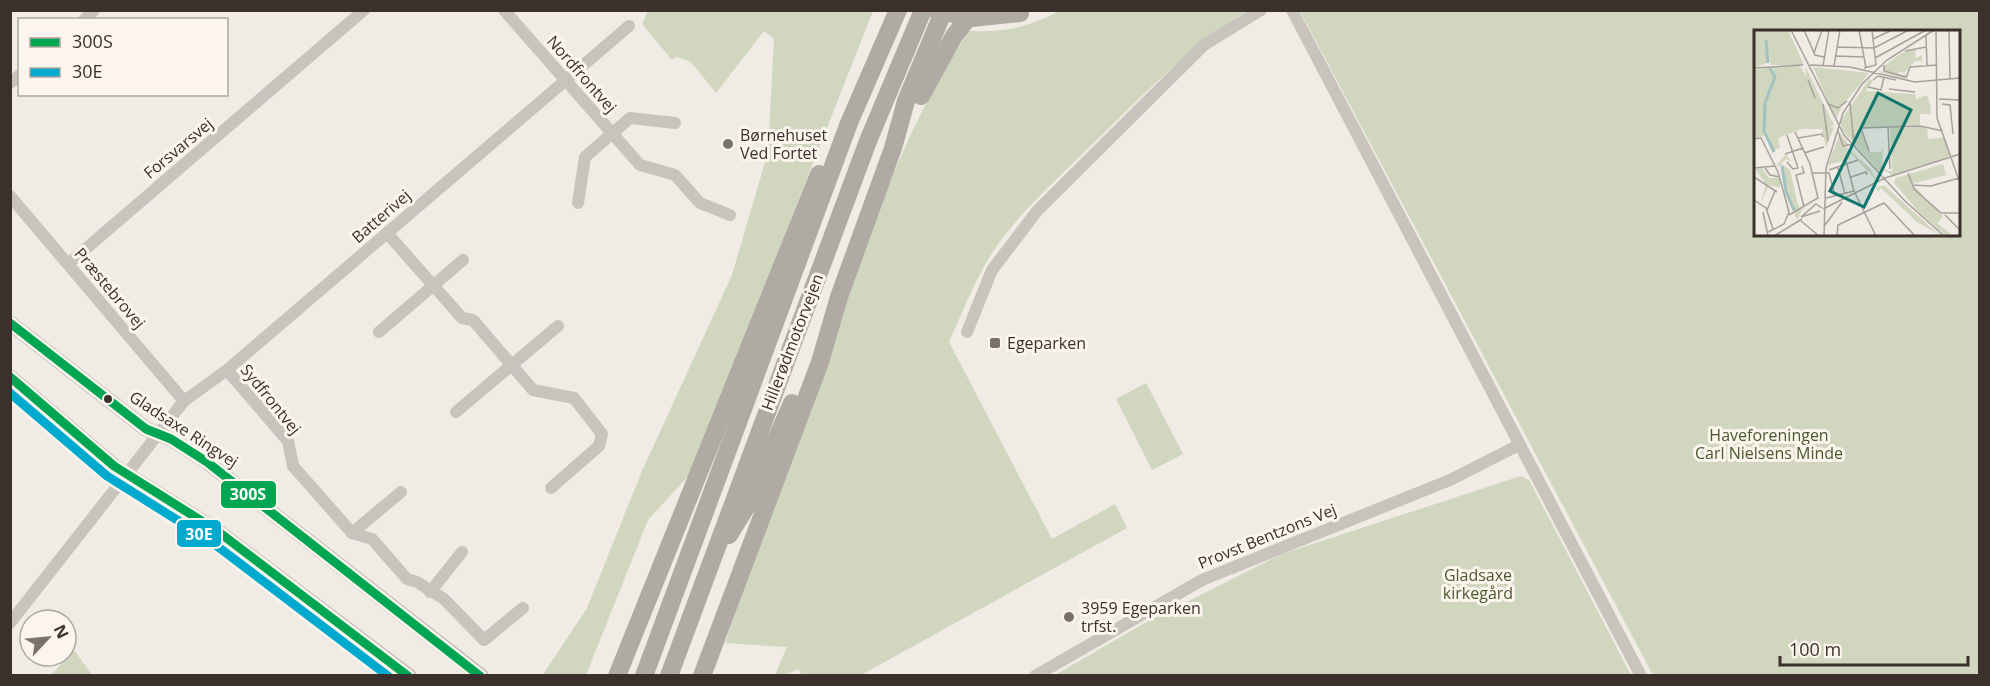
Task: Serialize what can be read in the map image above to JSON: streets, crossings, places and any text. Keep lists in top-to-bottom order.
{
  "streets": {
    "highway": ["Hillerødmotorvejen"],
    "main road": ["Gladsaxe Ringvej"],
    "street": [
      "Nordfrontvej",
      "Forsvarsvej",
      "Batterivej",
      "Præstebrovej",
      "Sydfrontvej",
      "Provst Bentzons Vej"
    ]
  },
  "crossings": [
    ["Nordfrontvej", "Batterivej"],
    ["Forsvarsvej", "Præstebrovej"],
    ["Batterivej", "Præstebrovej"],
    ["Batterivej", "Sydfrontvej"],
    ["Batterivej", "Gladsaxe Ringvej"]
  ],
  "parks": ["Haveforeningen Carl Nielsens Minde", "Gladsaxe kirkegård"],
  "places": {
    "other": ["Børnehuset Ved Fortet", "3959 Egeparken trfst."],
    "transit": ["Egeparken"]
  },
  "lines": ["transit line 300S", "transit line 30E"],
  "legend": ["300S", "30E"],
  "scale_bar": "100 m",
  "north": "top right"
}
